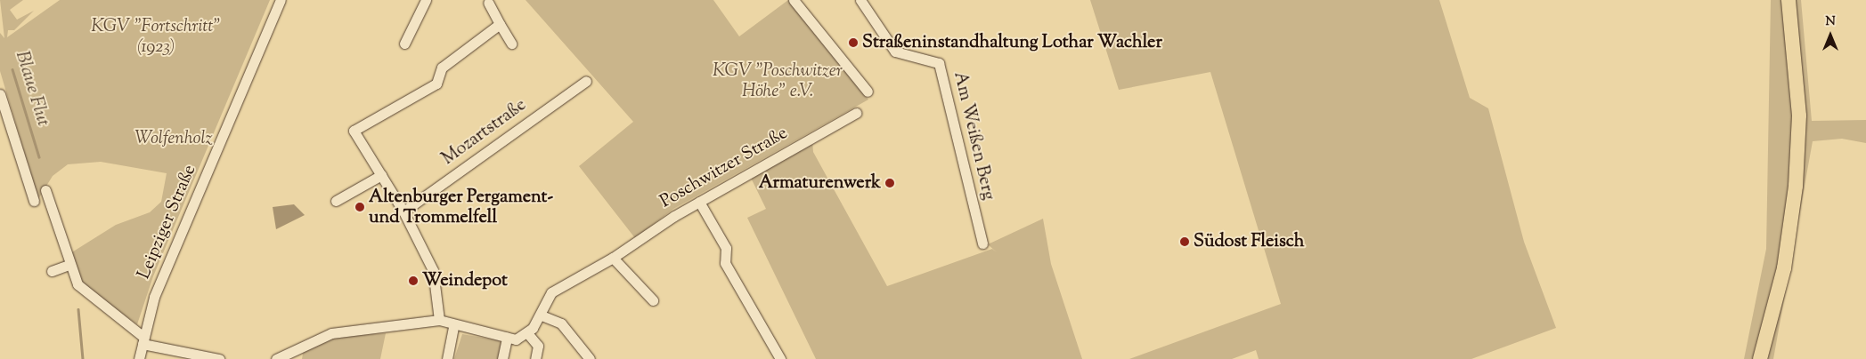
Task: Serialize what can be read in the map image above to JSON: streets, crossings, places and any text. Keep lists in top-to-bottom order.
{
  "streets": {
    "street": [
      "Mozartstraße",
      "Am Weißen Berg",
      "Poschwitzer Straße",
      "Leipziger Straße"
    ]
  },
  "water": ["Blaue Flut"],
  "parks": ["KGV \"Fortschritt\" (1923)", "KGV \"Poschwitzer Höhe\" e.V.", "Wolfenholz"],
  "places": [
    "Straßeninstandhaltung Lothar Wachler",
    "Armaturenwerk",
    "Altenburger Pergament- und Trommelfell",
    "Südost Fleisch",
    "Weindepot"
  ],
  "north": "top"
}
